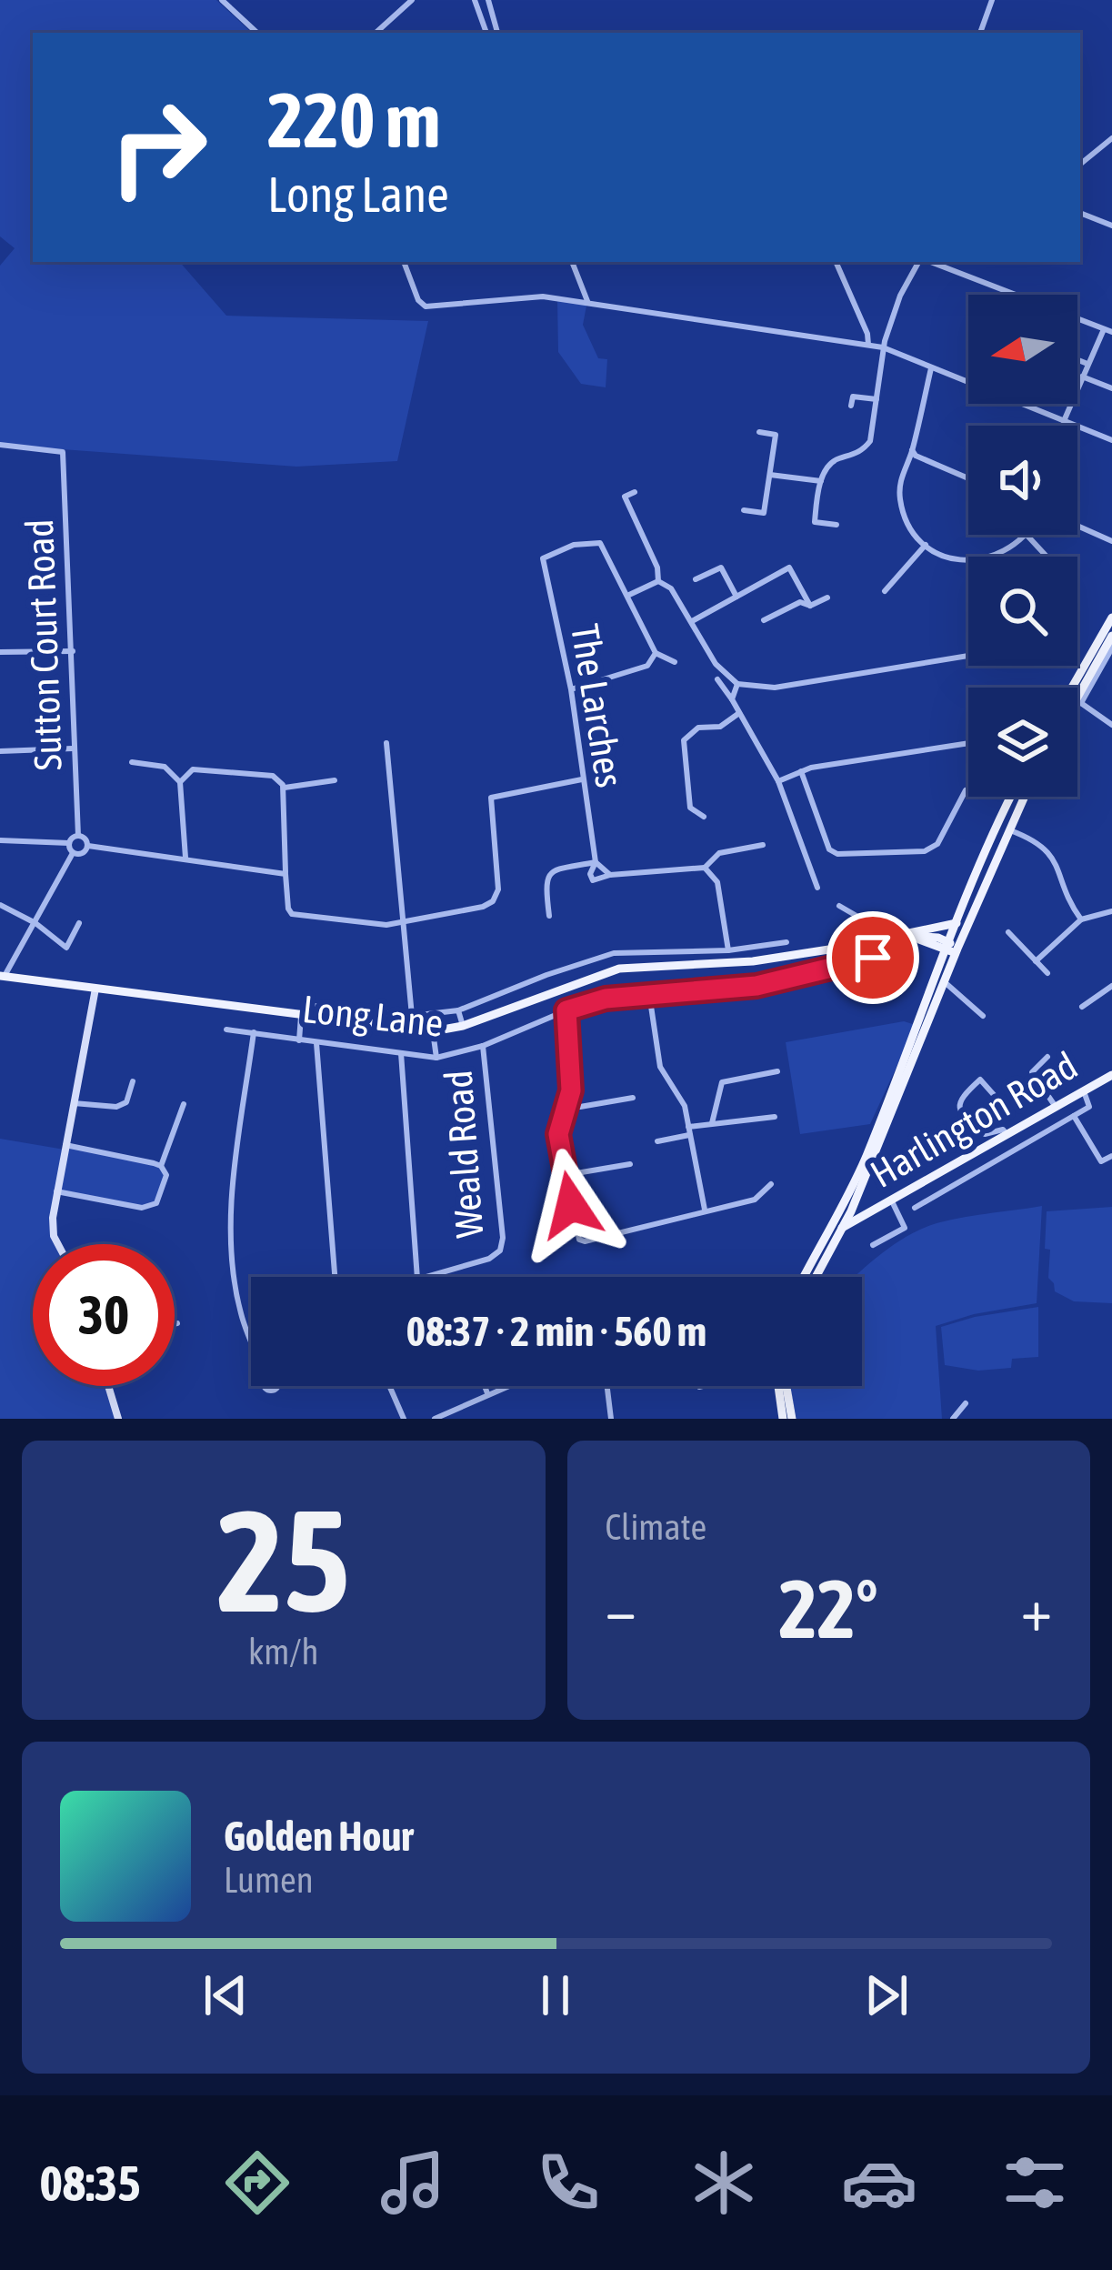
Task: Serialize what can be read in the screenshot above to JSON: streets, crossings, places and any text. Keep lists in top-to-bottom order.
{
  "streets": {
    "main road": ["Long Lane", "Harlington Road"],
    "street": ["Sutton Court Road", "The Larches", "Weald Road"]
  },
  "crossings": [
    ["Long Lane", "Weald Road"]
  ],
  "north": "left",
  "page": {
    "turn": ["220 m", "Long Lane"],
    "limit": "30",
    "trip": "08:37 · 2 min · 560 m",
    "tile": [
      ["25", "km/h"],
      "Climate"
    ],
    "heat": ["−", "22°", "+"],
    "song": ["Golden Hour", "Lumen"],
    "tabs": "08:35"
  }
}
